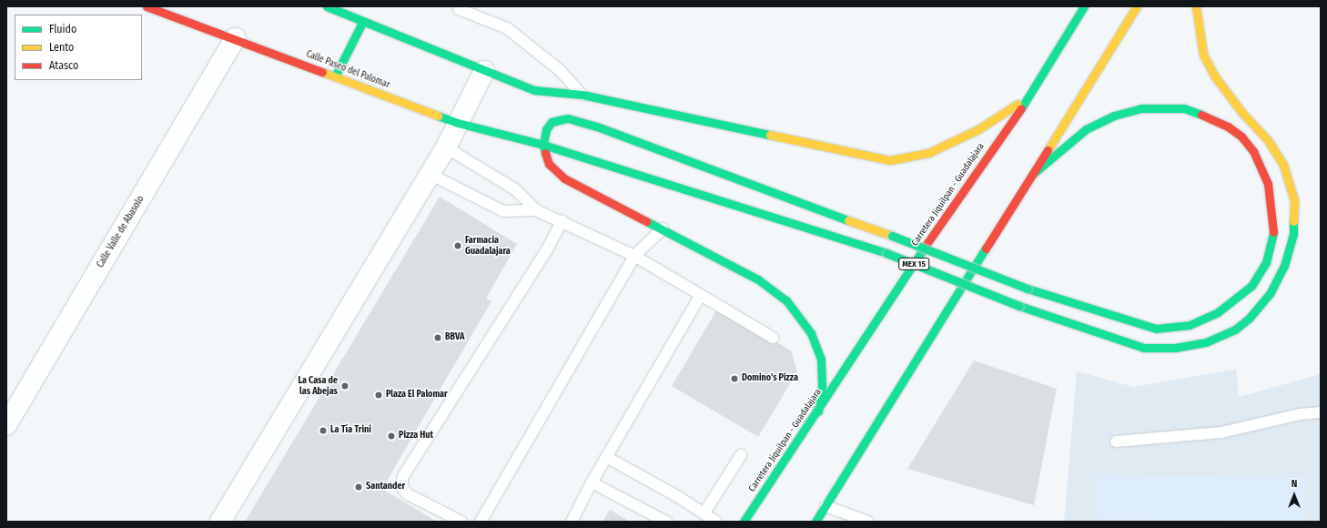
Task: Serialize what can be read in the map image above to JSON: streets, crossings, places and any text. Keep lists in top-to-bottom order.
{
  "streets": {
    "main road": ["Calle Paseo del Palomar", "Carretera Jiquilpan - Guadalajara", "MEX 15"],
    "street": ["Calle Valle de Abasolo"]
  },
  "crossings": [
    ["Calle Paseo del Palomar", "Calle Valle de Abasolo"]
  ],
  "places": [
    "Farmacia Guadalajara",
    "BBVA",
    "Domino's Pizza",
    "La Casa de las Abejas",
    "Plaza El Palomar",
    "La Tía Trini",
    "Pizza Hut",
    "Santander"
  ],
  "legend": ["Fluido", "Lento", "Atasco"],
  "north": "top"
}
